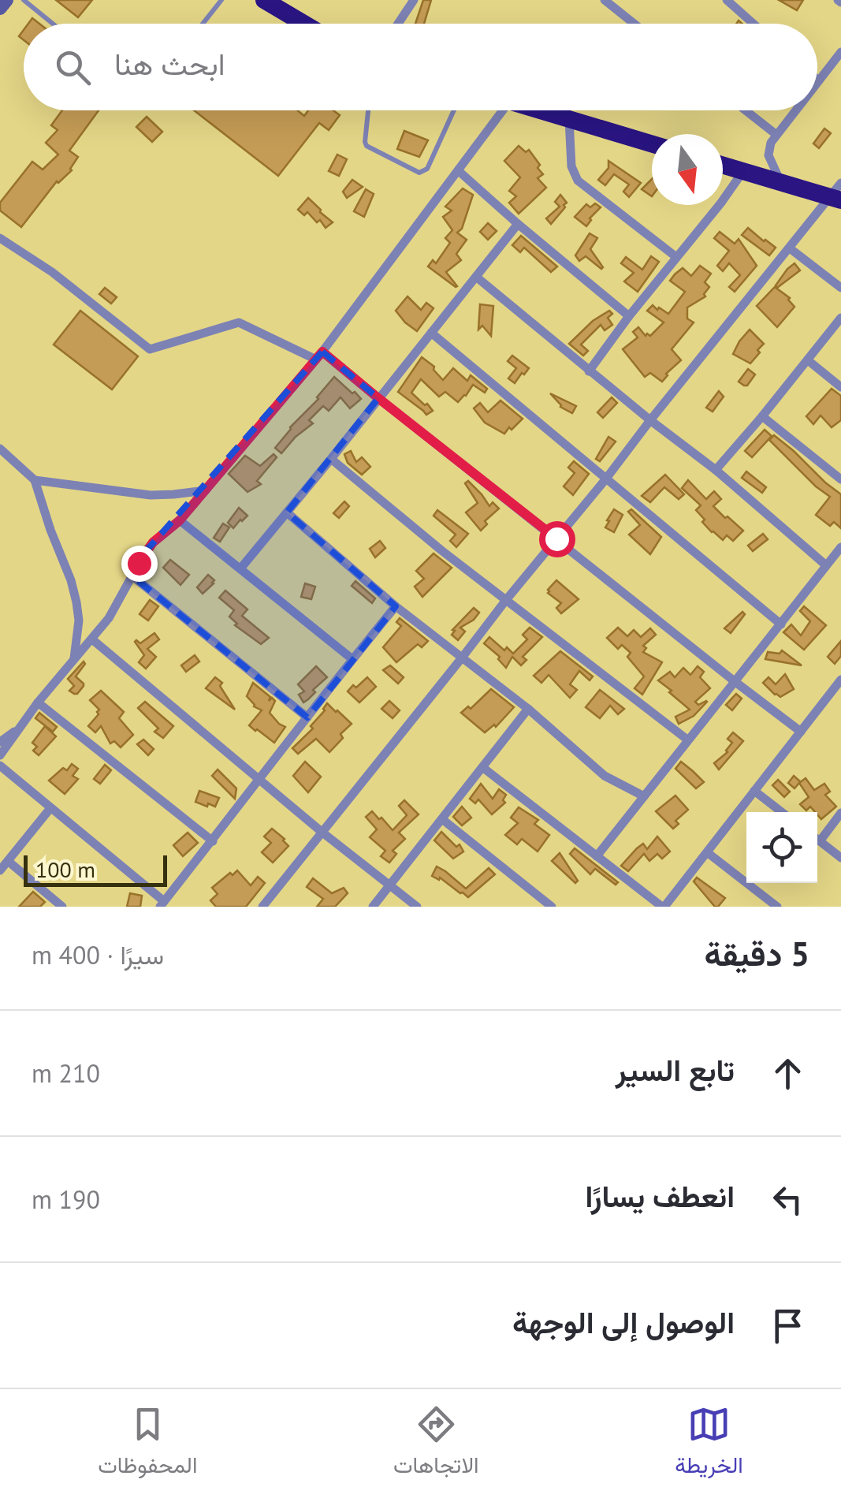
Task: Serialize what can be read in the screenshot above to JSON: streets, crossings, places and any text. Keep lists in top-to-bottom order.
{
  "scale_bar": "100 m",
  "north": "bottom",
  "page": {
    "search": "ابحث هنا",
    "scale": "100 m",
    "heading": ["5 دقيقة", "سيرًا · 400 m"],
    "list": [
      ["تابع السير", "210 m"],
      ["انعطف يسارًا", "190 m"],
      "الوصول إلى الوجهة"
    ],
    "nav": ["الخريطة", "الاتجاهات", "المحفوظات"]
  }
}
